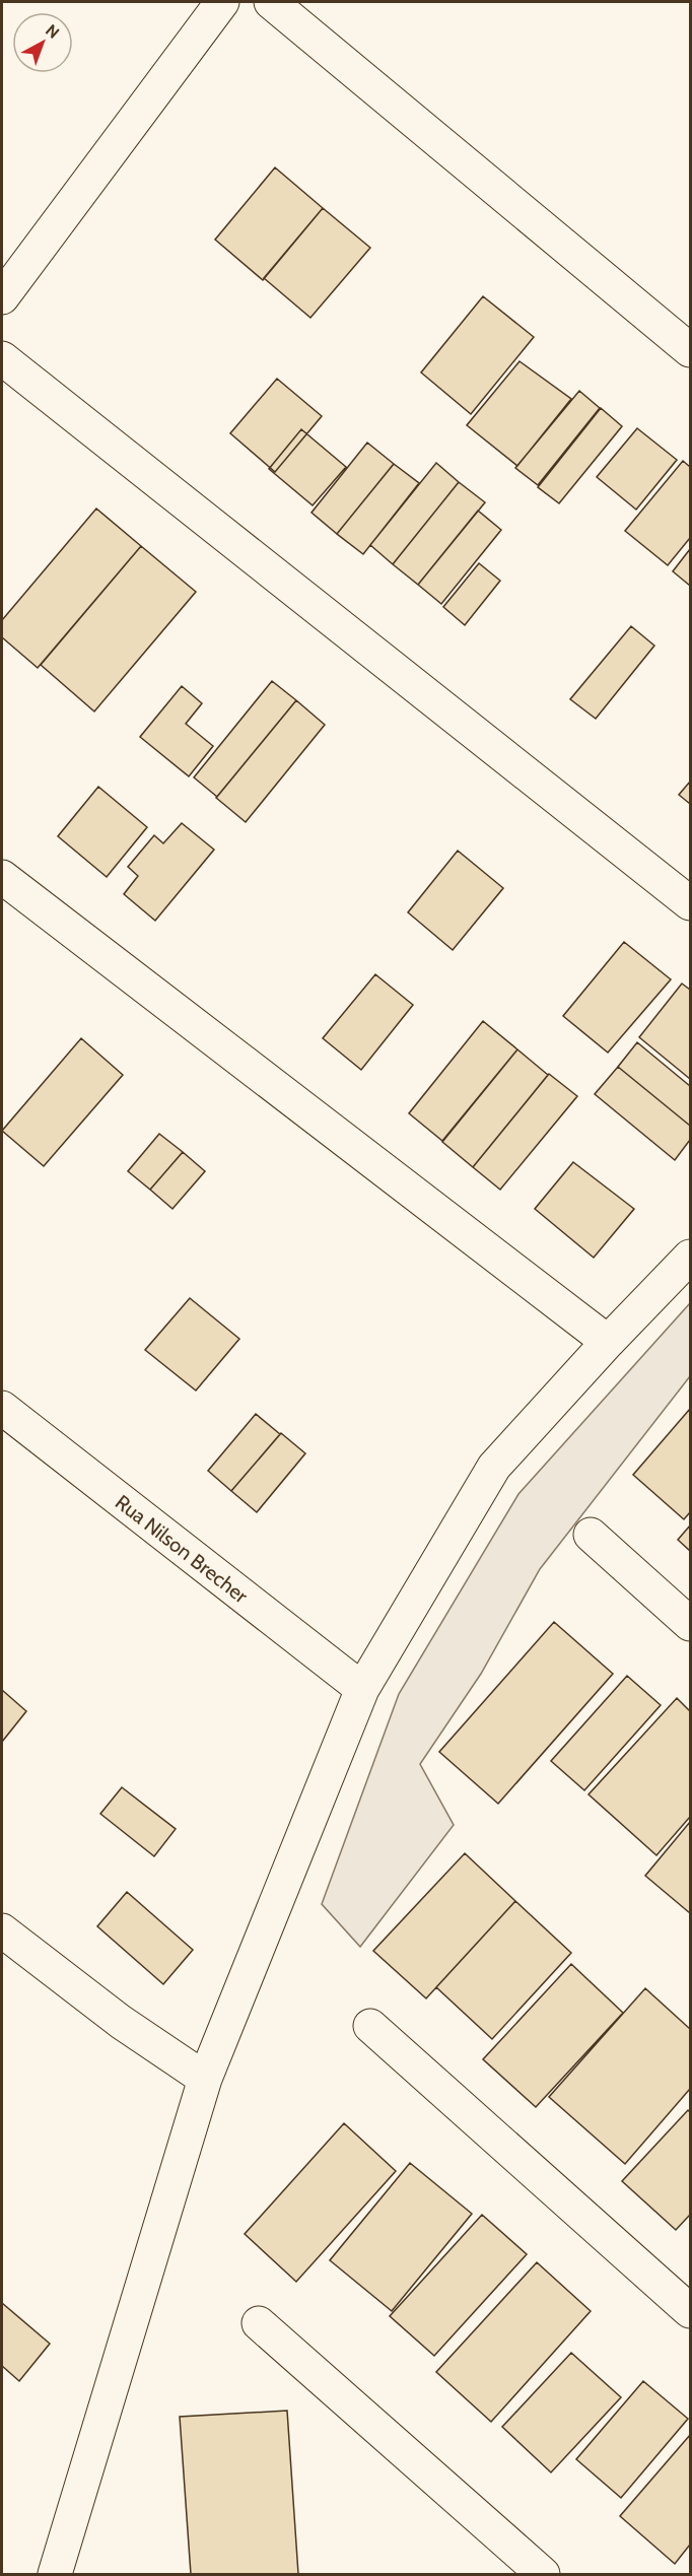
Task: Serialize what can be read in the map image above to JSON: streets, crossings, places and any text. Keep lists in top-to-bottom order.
{
  "streets": {
    "street": ["Rua Nilson Brecher"]
  },
  "north": "top right"
}
